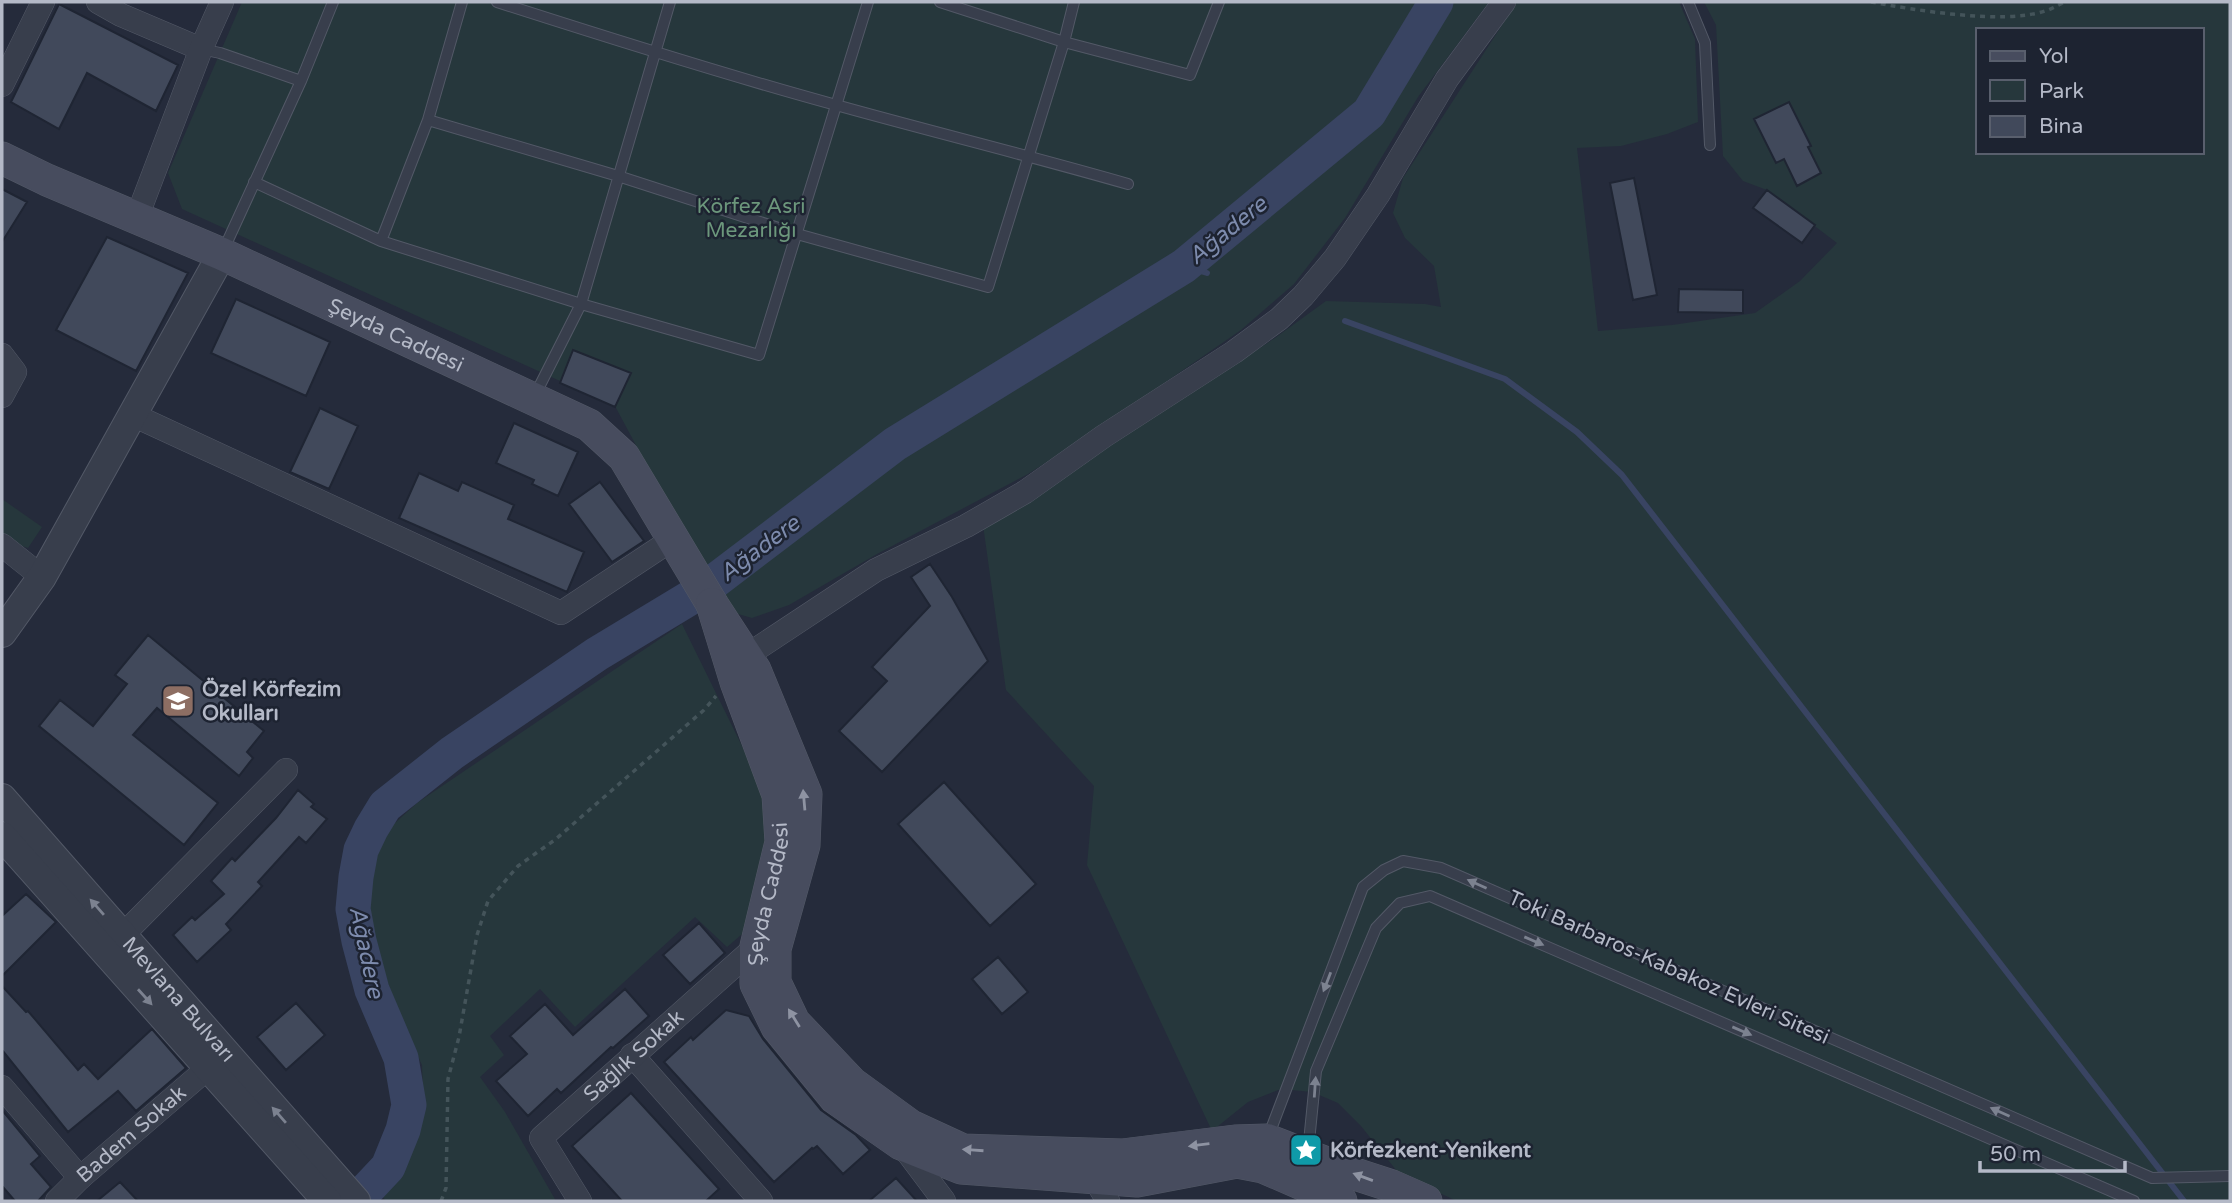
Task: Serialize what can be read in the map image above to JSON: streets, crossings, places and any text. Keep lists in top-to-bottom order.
{
  "streets": {
    "main road": ["Şeyda Caddesi"],
    "street": ["Mevlana Bulvarı", "Sağlık Sokak", "Badem Sokak"],
    "lane": ["Toki Barbaros-Kabakoz Evleri Sitesi"]
  },
  "crossings": [
    ["Şeyda Caddesi", "Toki Barbaros-Kabakoz Evleri Sitesi"],
    ["Şeyda Caddesi", "Sağlık Sokak"],
    ["Mevlana Bulvarı", "Badem Sokak"]
  ],
  "water": ["Ağadere"],
  "parks": ["Körfez Asri Mezarlığı"],
  "places": {
    "school or university": ["Özel Körfezim Okulları"],
    "place": ["Körfezkent-Yenikent"]
  },
  "legend": ["Yol", "Park", "Bina"],
  "scale_bar": "50 m"
}
